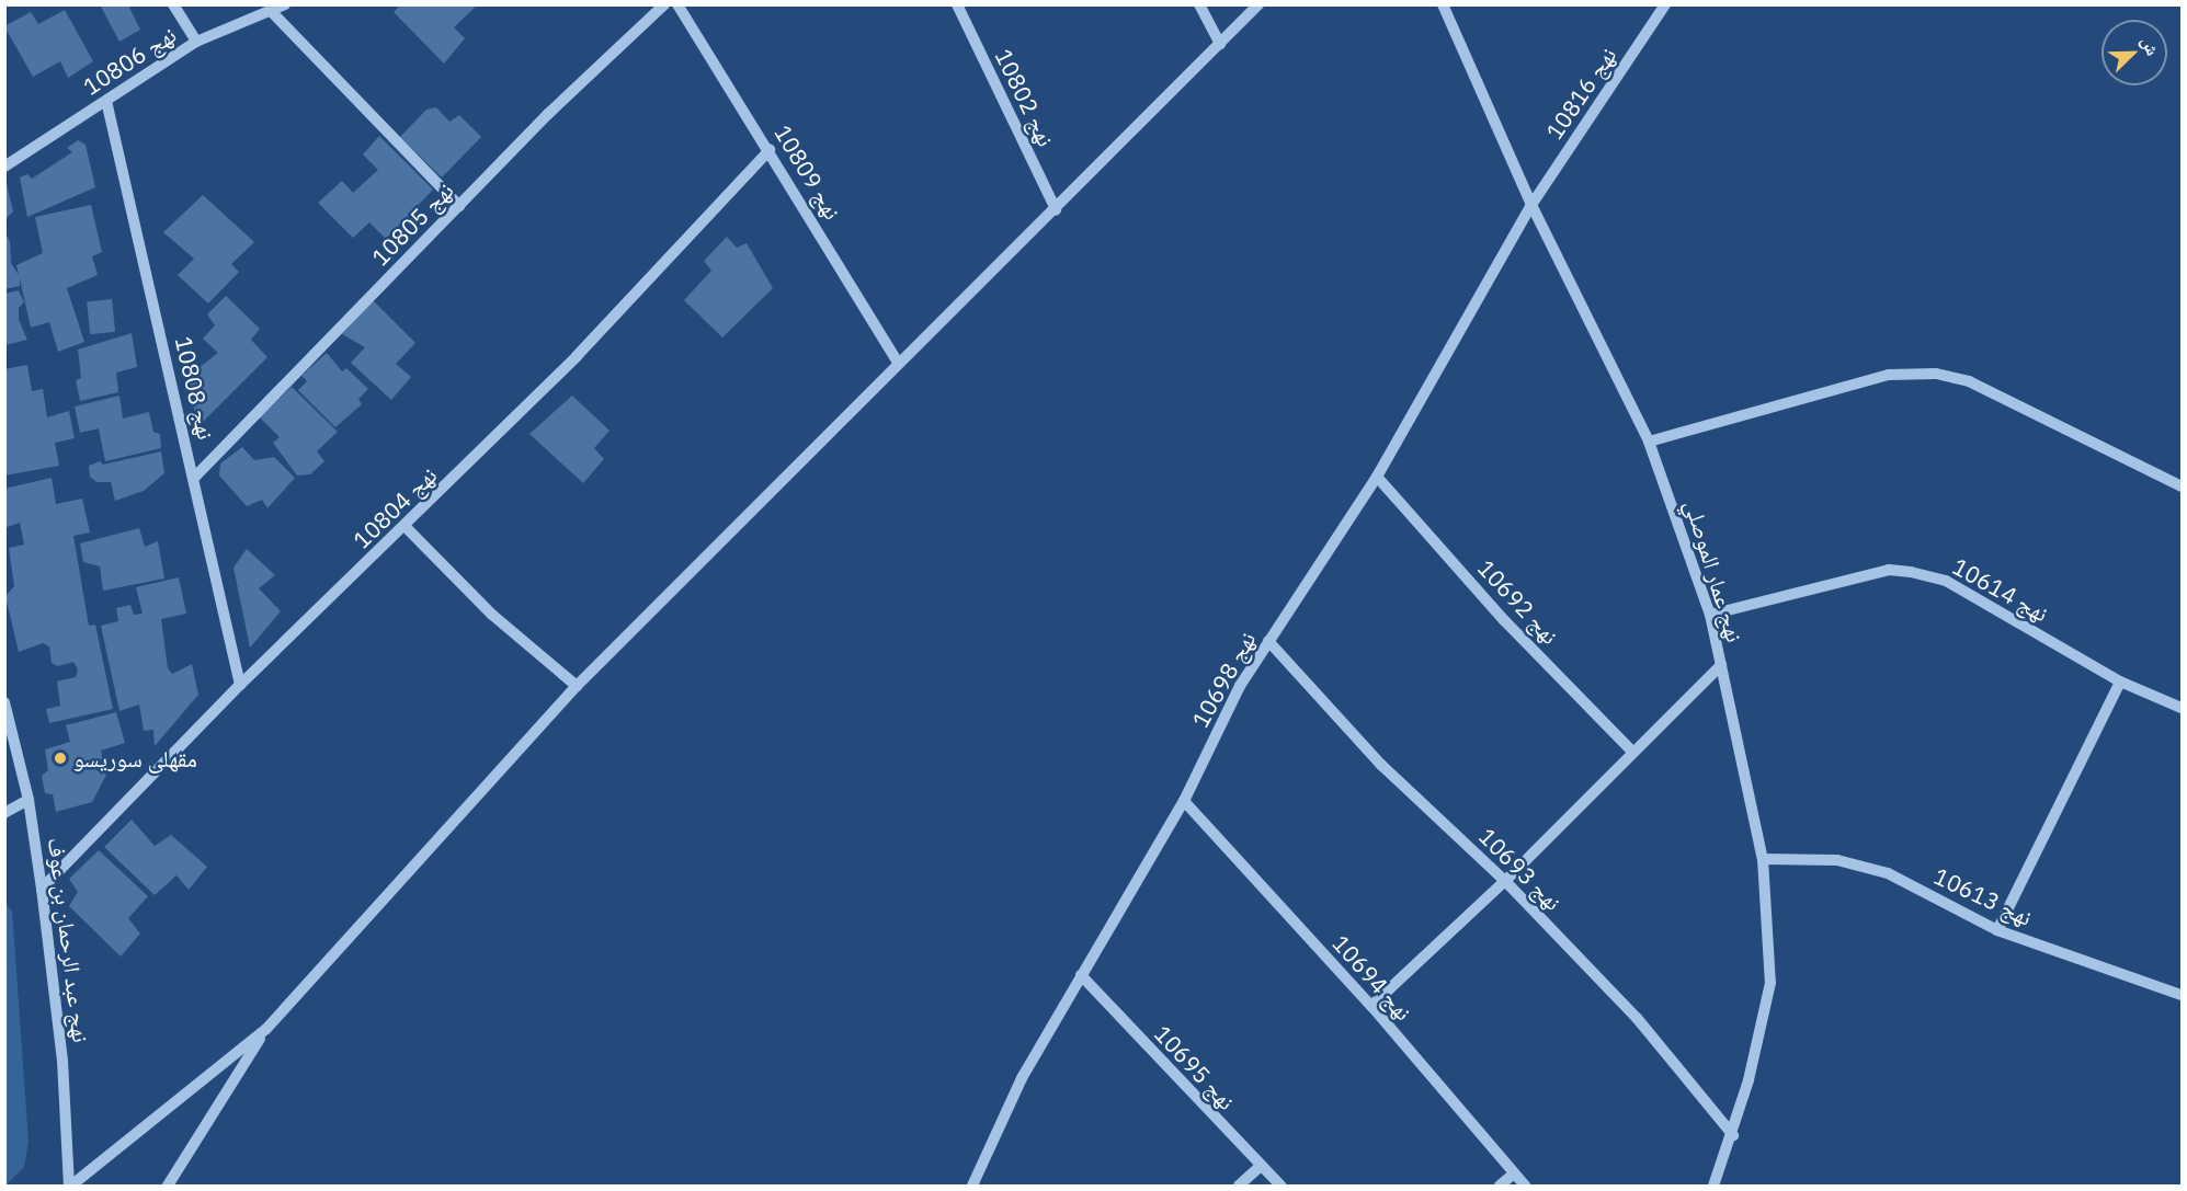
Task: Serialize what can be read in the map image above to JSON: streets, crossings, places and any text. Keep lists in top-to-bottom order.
{
  "streets": {
    "street": [
      "نهج 10806",
      "نهج 10816",
      "نهج 10802",
      "نهج 10809",
      "نهج 10805",
      "نهج 10808",
      "نهج 10804",
      "نهج عمار الموصلي",
      "نهج 10614",
      "نهج 10692",
      "نهج 10698",
      "نهج 10693",
      "نهج 10613",
      "نهج عبد الرحمان بن عوف",
      "نهج 10694",
      "نهج 10695"
    ]
  },
  "crossings": [
    ["نهج 10806", "نهج 10808"],
    ["نهج 10816", "نهج عمار الموصلي"],
    ["نهج 10816", "نهج 10698"],
    ["نهج 10809", "نهج 10804"],
    ["نهج 10805", "نهج 10808"],
    ["نهج 10808", "نهج 10804"],
    ["نهج 10804", "نهج عبد الرحمان بن عوف"],
    ["نهج عمار الموصلي", "نهج 10614"],
    ["نهج عمار الموصلي", "نهج 10698"],
    ["نهج عمار الموصلي", "نهج 10693"],
    ["نهج عمار الموصلي", "نهج 10613"],
    ["نهج 10692", "نهج 10698"],
    ["نهج 10698", "نهج 10693"],
    ["نهج 10698", "نهج 10694"],
    ["نهج 10698", "نهج 10695"]
  ],
  "places": ["مقهلى سوريسو"],
  "north": "top right"
}
